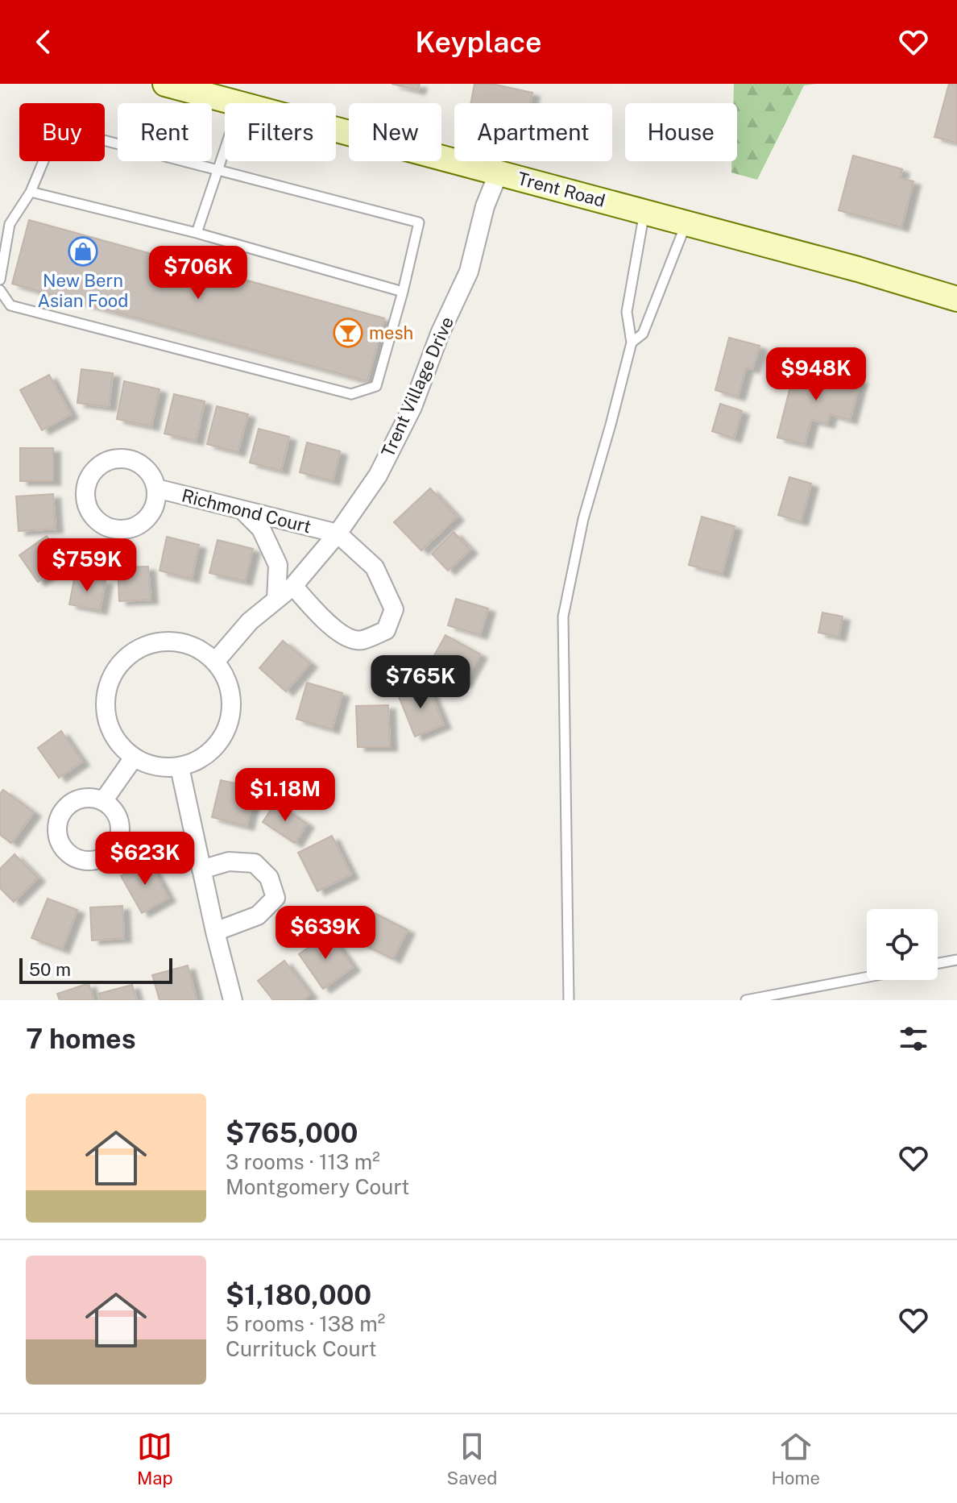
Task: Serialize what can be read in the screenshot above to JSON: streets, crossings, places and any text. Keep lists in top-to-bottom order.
{
  "streets": {
    "street": ["Trent Road", "Trent Village Drive", "Richmond Court"]
  },
  "crossings": [
    ["Trent Road", "Trent Village Drive"],
    ["Trent Village Drive", "Richmond Court"]
  ],
  "places": {
    "shop": ["New Bern Asian Food"],
    "bar": ["mesh"]
  },
  "scale_bar": "50 m",
  "page": {
    "header": "Keyplace",
    "chip": [
      "Buy",
      "Rent",
      "Filters",
      "New",
      "Apartment",
      "House"
    ],
    "price": [
      "$706K",
      "$948K",
      "$759K",
      "$765K",
      "$1.18M",
      "$623K",
      "$639K"
    ],
    "scale": "50 m",
    "heading": "7 homes",
    "list": [
      {
        "name": "$765,000",
        "note": "3 rooms · 113 m² · Montgomery Court"
      },
      {
        "name": "$1,180,000",
        "note": "5 rooms · 138 m² · Currituck Court"
      }
    ],
    "tabs": ["Map", "Saved", "Home"]
  }
}
